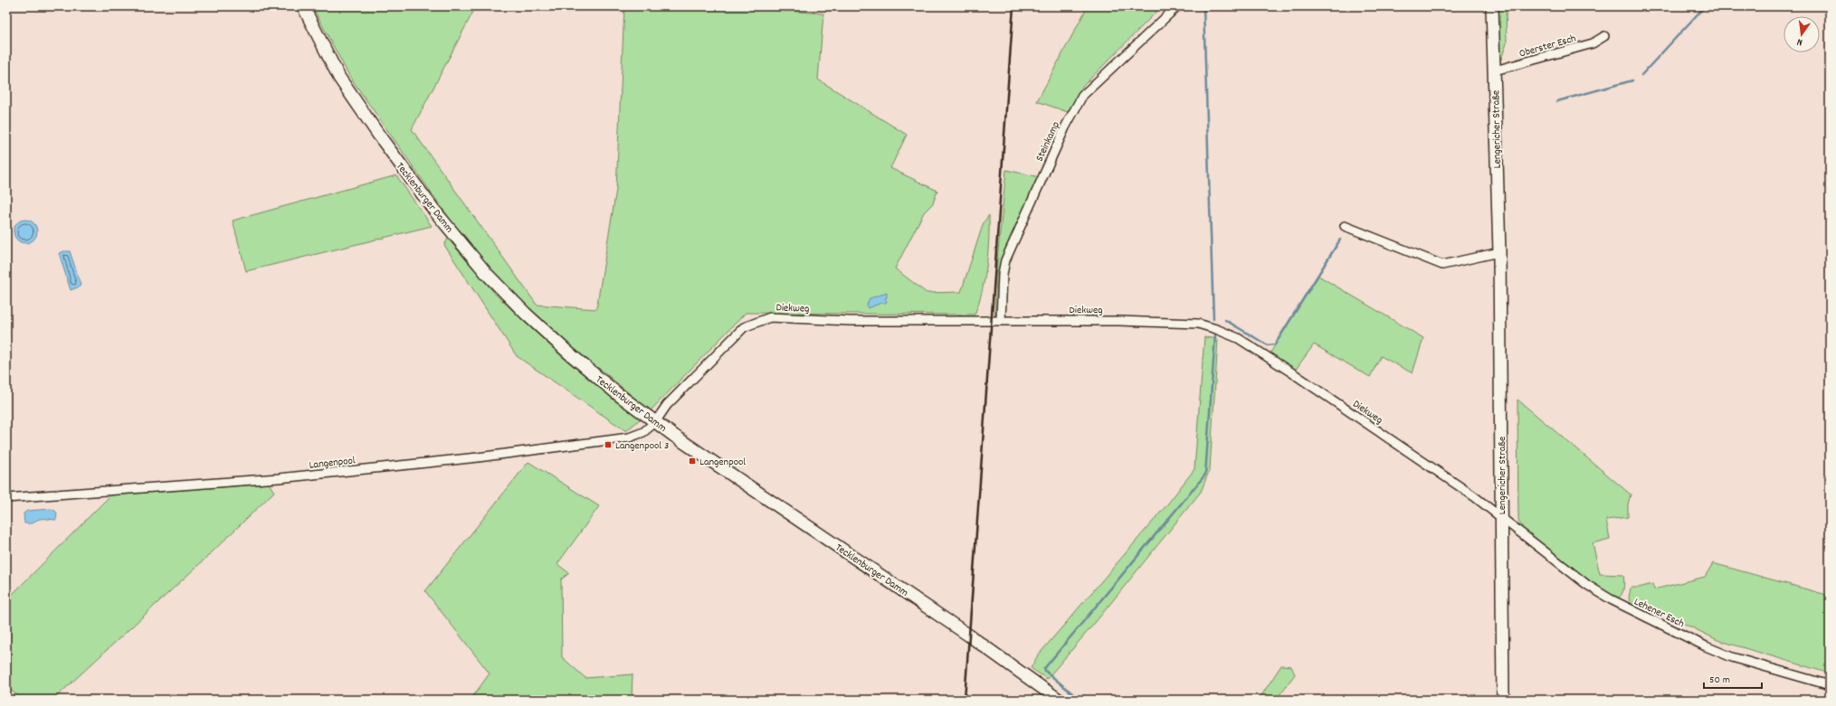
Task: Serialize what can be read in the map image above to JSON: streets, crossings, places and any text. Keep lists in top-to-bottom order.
{
  "streets": {
    "main road": ["Lengericher Straße", "Tecklenburger Damm"],
    "street": [
      "Oberster Esch",
      "Steinkamp",
      "Diekweg",
      "Langenpool",
      "Lehener Esch"
    ]
  },
  "crossings": [
    ["Oberster Esch", "Lengericher Straße"],
    ["Lengericher Straße", "Diekweg"],
    ["Lengericher Straße", "Lehener Esch"],
    ["Steinkamp", "Diekweg"],
    ["Tecklenburger Damm", "Diekweg"],
    ["Tecklenburger Damm", "Langenpool"],
    ["Diekweg", "Langenpool"],
    ["Diekweg", "Lehener Esch"]
  ],
  "places": {
    "transit": ["Langenpool 3", "Langenpool"]
  },
  "scale_bar": "50 m",
  "north": "bottom"
}
